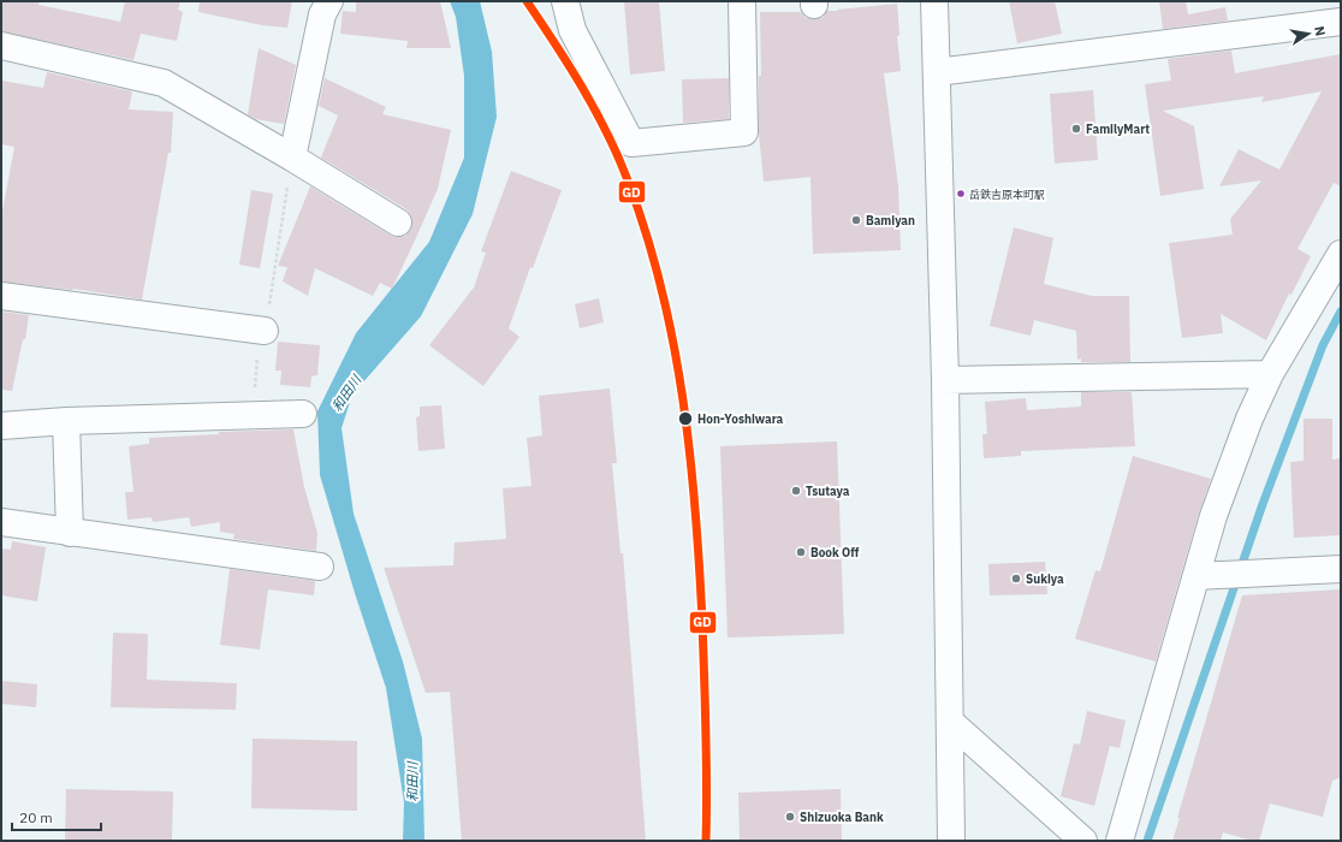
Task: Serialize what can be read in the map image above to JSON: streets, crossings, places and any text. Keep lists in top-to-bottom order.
{
  "water": ["和田川"],
  "places": [
    "FamilyMart",
    "岳鉄吉原本町駅",
    "Bamiyan",
    "Hon-Yoshiwara",
    "Tsutaya",
    "Book Off",
    "Sukiya",
    "Shizuoka Bank"
  ],
  "lines": ["transit line GD"],
  "scale_bar": "20 m",
  "north": "right"
}
